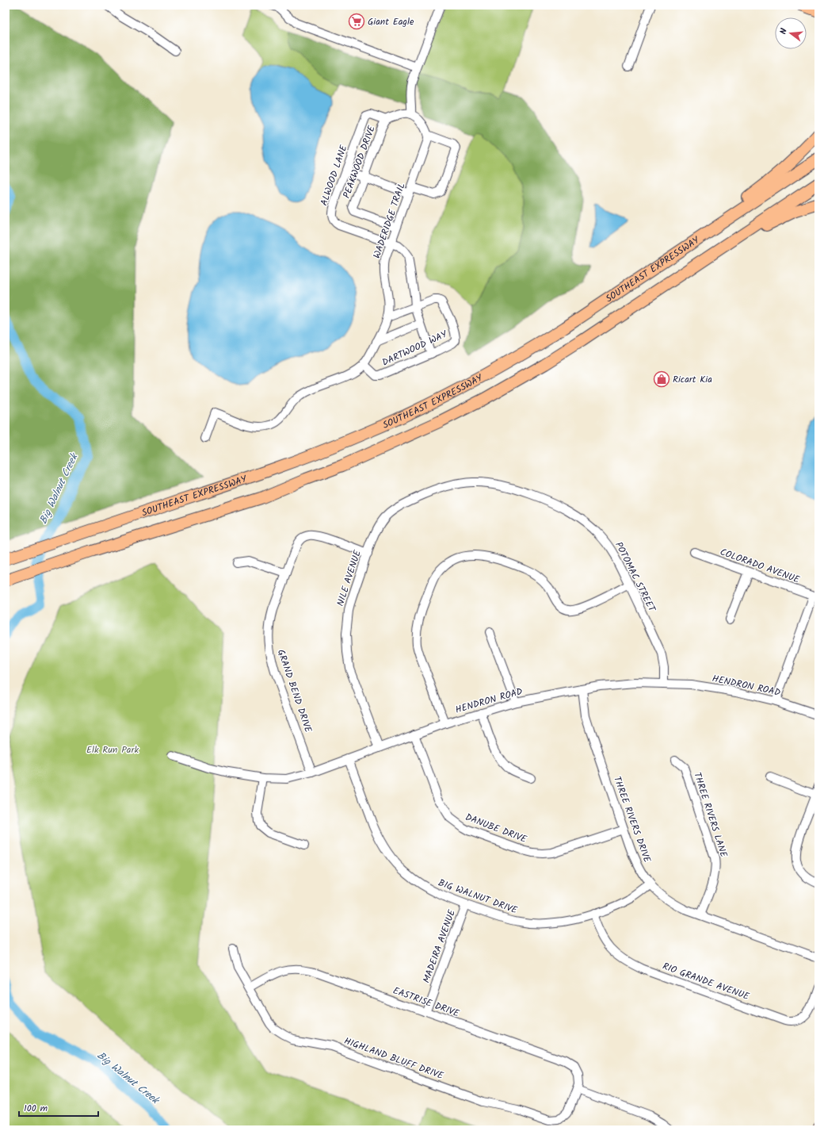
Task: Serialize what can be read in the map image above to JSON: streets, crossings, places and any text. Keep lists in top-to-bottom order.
{
  "streets": {
    "highway": ["SOUTHEAST EXPRESSWAY"],
    "street": [
      "PEAKWOOD DRIVE",
      "ALWOOD LANE",
      "WADERIDGE TRAIL",
      "DARTWOOD WAY",
      "COLORADO AVENUE",
      "POTOMAC STREET",
      "NILE AVENUE",
      "HENDRON ROAD",
      "GRAND BEND DRIVE",
      "THREE RIVERS LANE",
      "THREE RIVERS DRIVE",
      "DANUBE DRIVE",
      "BIG WALNUT DRIVE",
      "MADEIRA AVENUE",
      "RIO GRANDE AVENUE",
      "EASTRISE DRIVE",
      "HIGHLAND BLUFF DRIVE"
    ]
  },
  "crossings": [
    ["PEAKWOOD DRIVE", "ALWOOD LANE"],
    ["PEAKWOOD DRIVE", "WADERIDGE TRAIL"],
    ["ALWOOD LANE", "WADERIDGE TRAIL"],
    ["WADERIDGE TRAIL", "DARTWOOD WAY"],
    ["POTOMAC STREET", "NILE AVENUE"],
    ["POTOMAC STREET", "HENDRON ROAD"],
    ["NILE AVENUE", "HENDRON ROAD"],
    ["NILE AVENUE", "GRAND BEND DRIVE"],
    ["HENDRON ROAD", "GRAND BEND DRIVE"],
    ["HENDRON ROAD", "THREE RIVERS DRIVE"],
    ["HENDRON ROAD", "DANUBE DRIVE"],
    ["HENDRON ROAD", "BIG WALNUT DRIVE"],
    ["THREE RIVERS LANE", "THREE RIVERS DRIVE"],
    ["THREE RIVERS DRIVE", "DANUBE DRIVE"],
    ["THREE RIVERS DRIVE", "BIG WALNUT DRIVE"],
    ["BIG WALNUT DRIVE", "MADEIRA AVENUE"],
    ["BIG WALNUT DRIVE", "RIO GRANDE AVENUE"],
    ["MADEIRA AVENUE", "EASTRISE DRIVE"],
    ["EASTRISE DRIVE", "HIGHLAND BLUFF DRIVE"]
  ],
  "water": ["Big Walnut Creek"],
  "parks": ["Elk Run Park"],
  "places": {
    "supermarket": ["Giant Eagle"],
    "shop": ["Ricart Kia"]
  },
  "scale_bar": "100 m",
  "north": "left"
}
